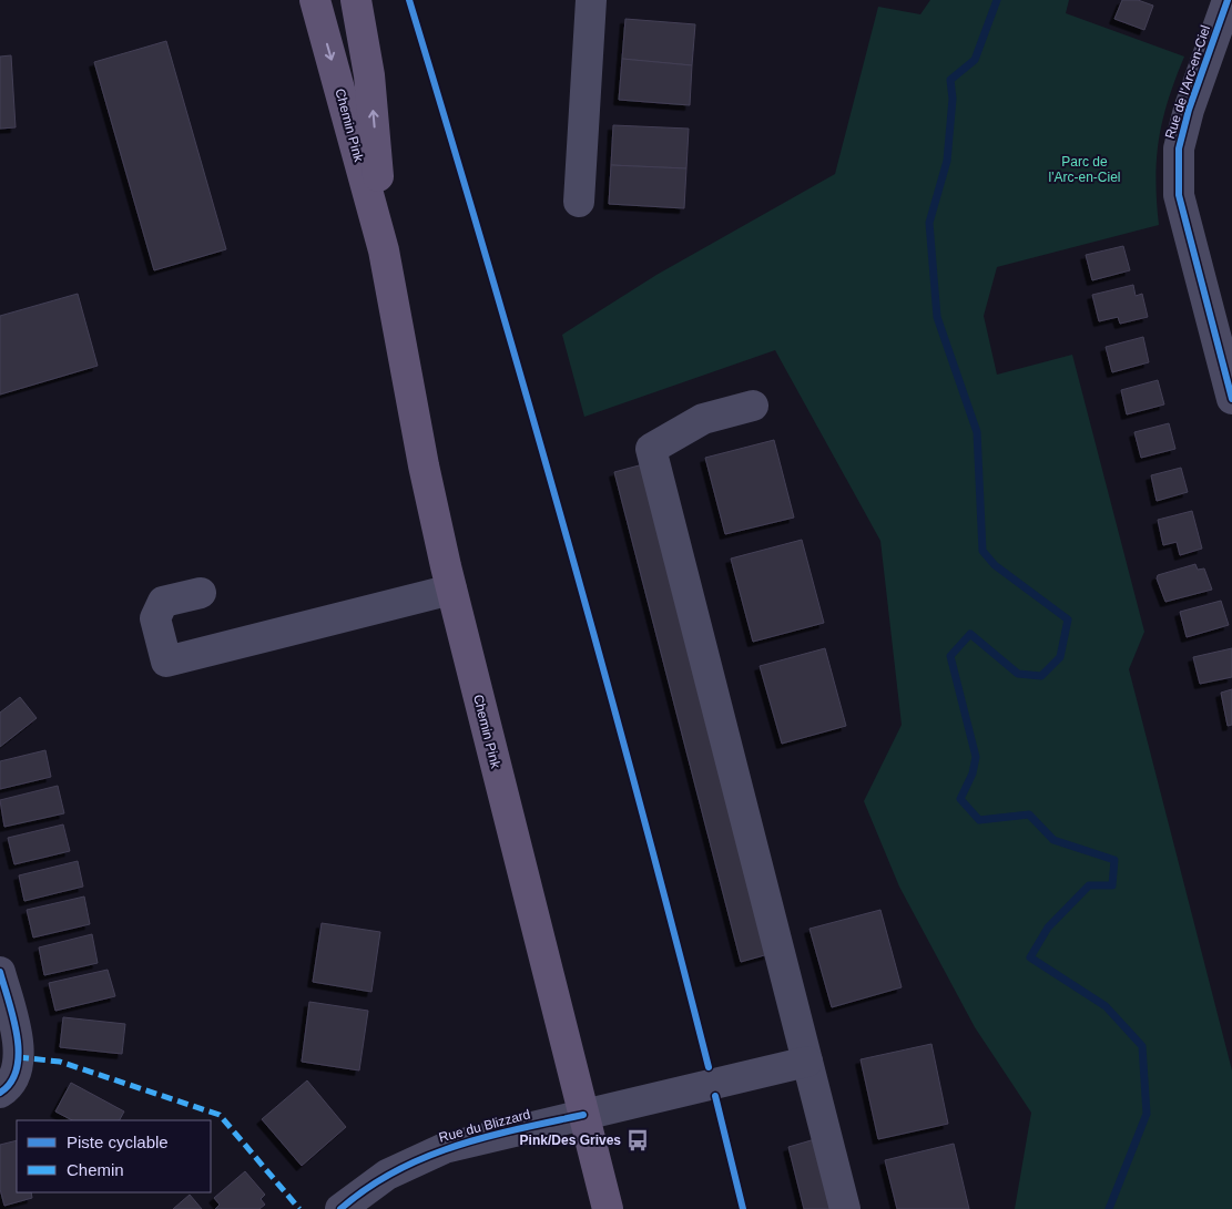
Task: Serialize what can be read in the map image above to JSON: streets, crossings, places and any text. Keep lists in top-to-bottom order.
{
  "streets": {
    "main road": ["Chemin Pink"],
    "street": ["Rue de l'Arc-en-Ciel", "Rue du Blizzard"]
  },
  "crossings": [
    ["Chemin Pink", "Rue du Blizzard"]
  ],
  "parks": ["Parc de l'Arc-en-Ciel"],
  "places": {
    "bus stop": ["Pink/Des Grives"]
  },
  "legend": ["Piste cyclable", "Chemin"]
}
